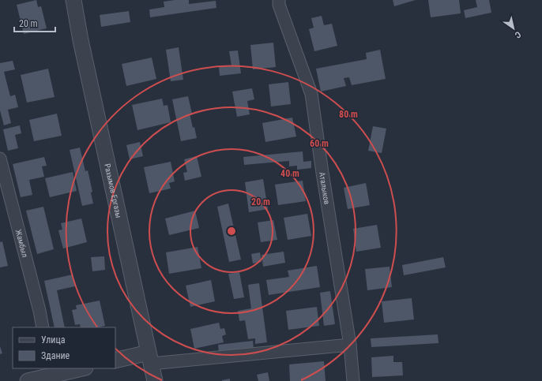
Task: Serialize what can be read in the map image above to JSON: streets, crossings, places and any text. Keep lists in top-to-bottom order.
{
  "streets": {
    "street": ["Аталыков", "Рахымов Ергазы", "Жамбыл"]
  },
  "legend": ["Улица", "Здание"],
  "scale_bar": "20 m",
  "north": "bottom right",
  "rings": [
    "80 m",
    "60 m",
    "40 m",
    "20 m"
  ]
}
